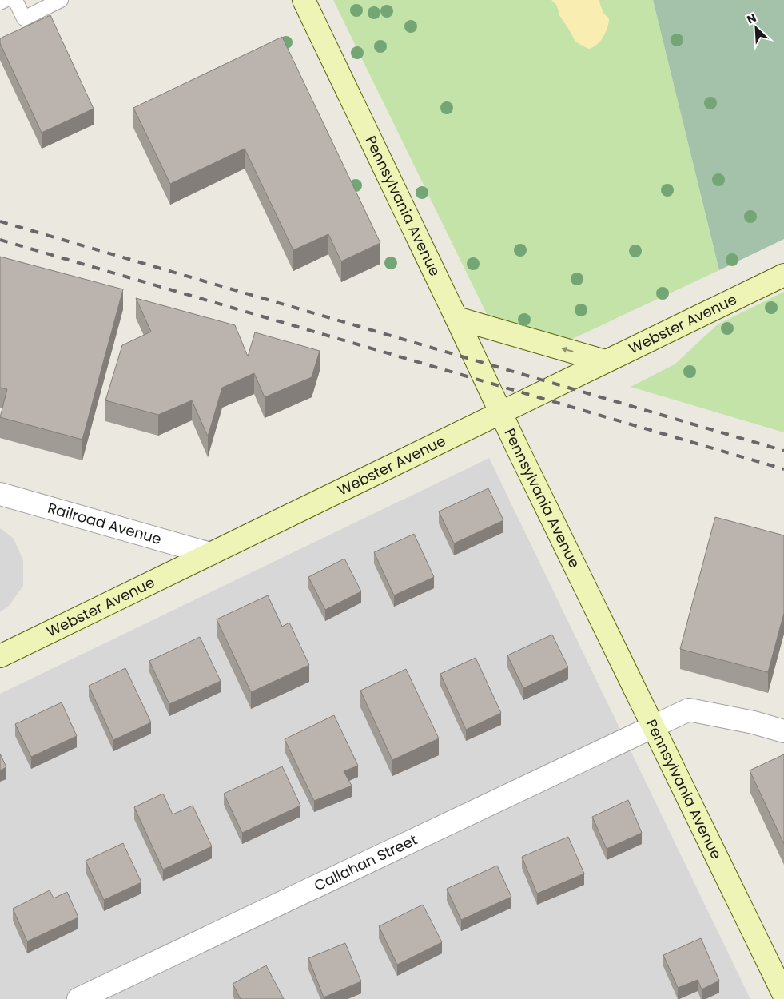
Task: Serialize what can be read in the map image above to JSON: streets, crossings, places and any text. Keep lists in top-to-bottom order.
{
  "streets": {
    "street": [
      "Pennsylvania Avenue",
      "Webster Avenue",
      "Railroad Avenue",
      "Callahan Street"
    ]
  },
  "crossings": [
    ["Pennsylvania Avenue", "Webster Avenue"],
    ["Pennsylvania Avenue", "Callahan Street"],
    ["Webster Avenue", "Railroad Avenue"]
  ],
  "north": "top left"
}
